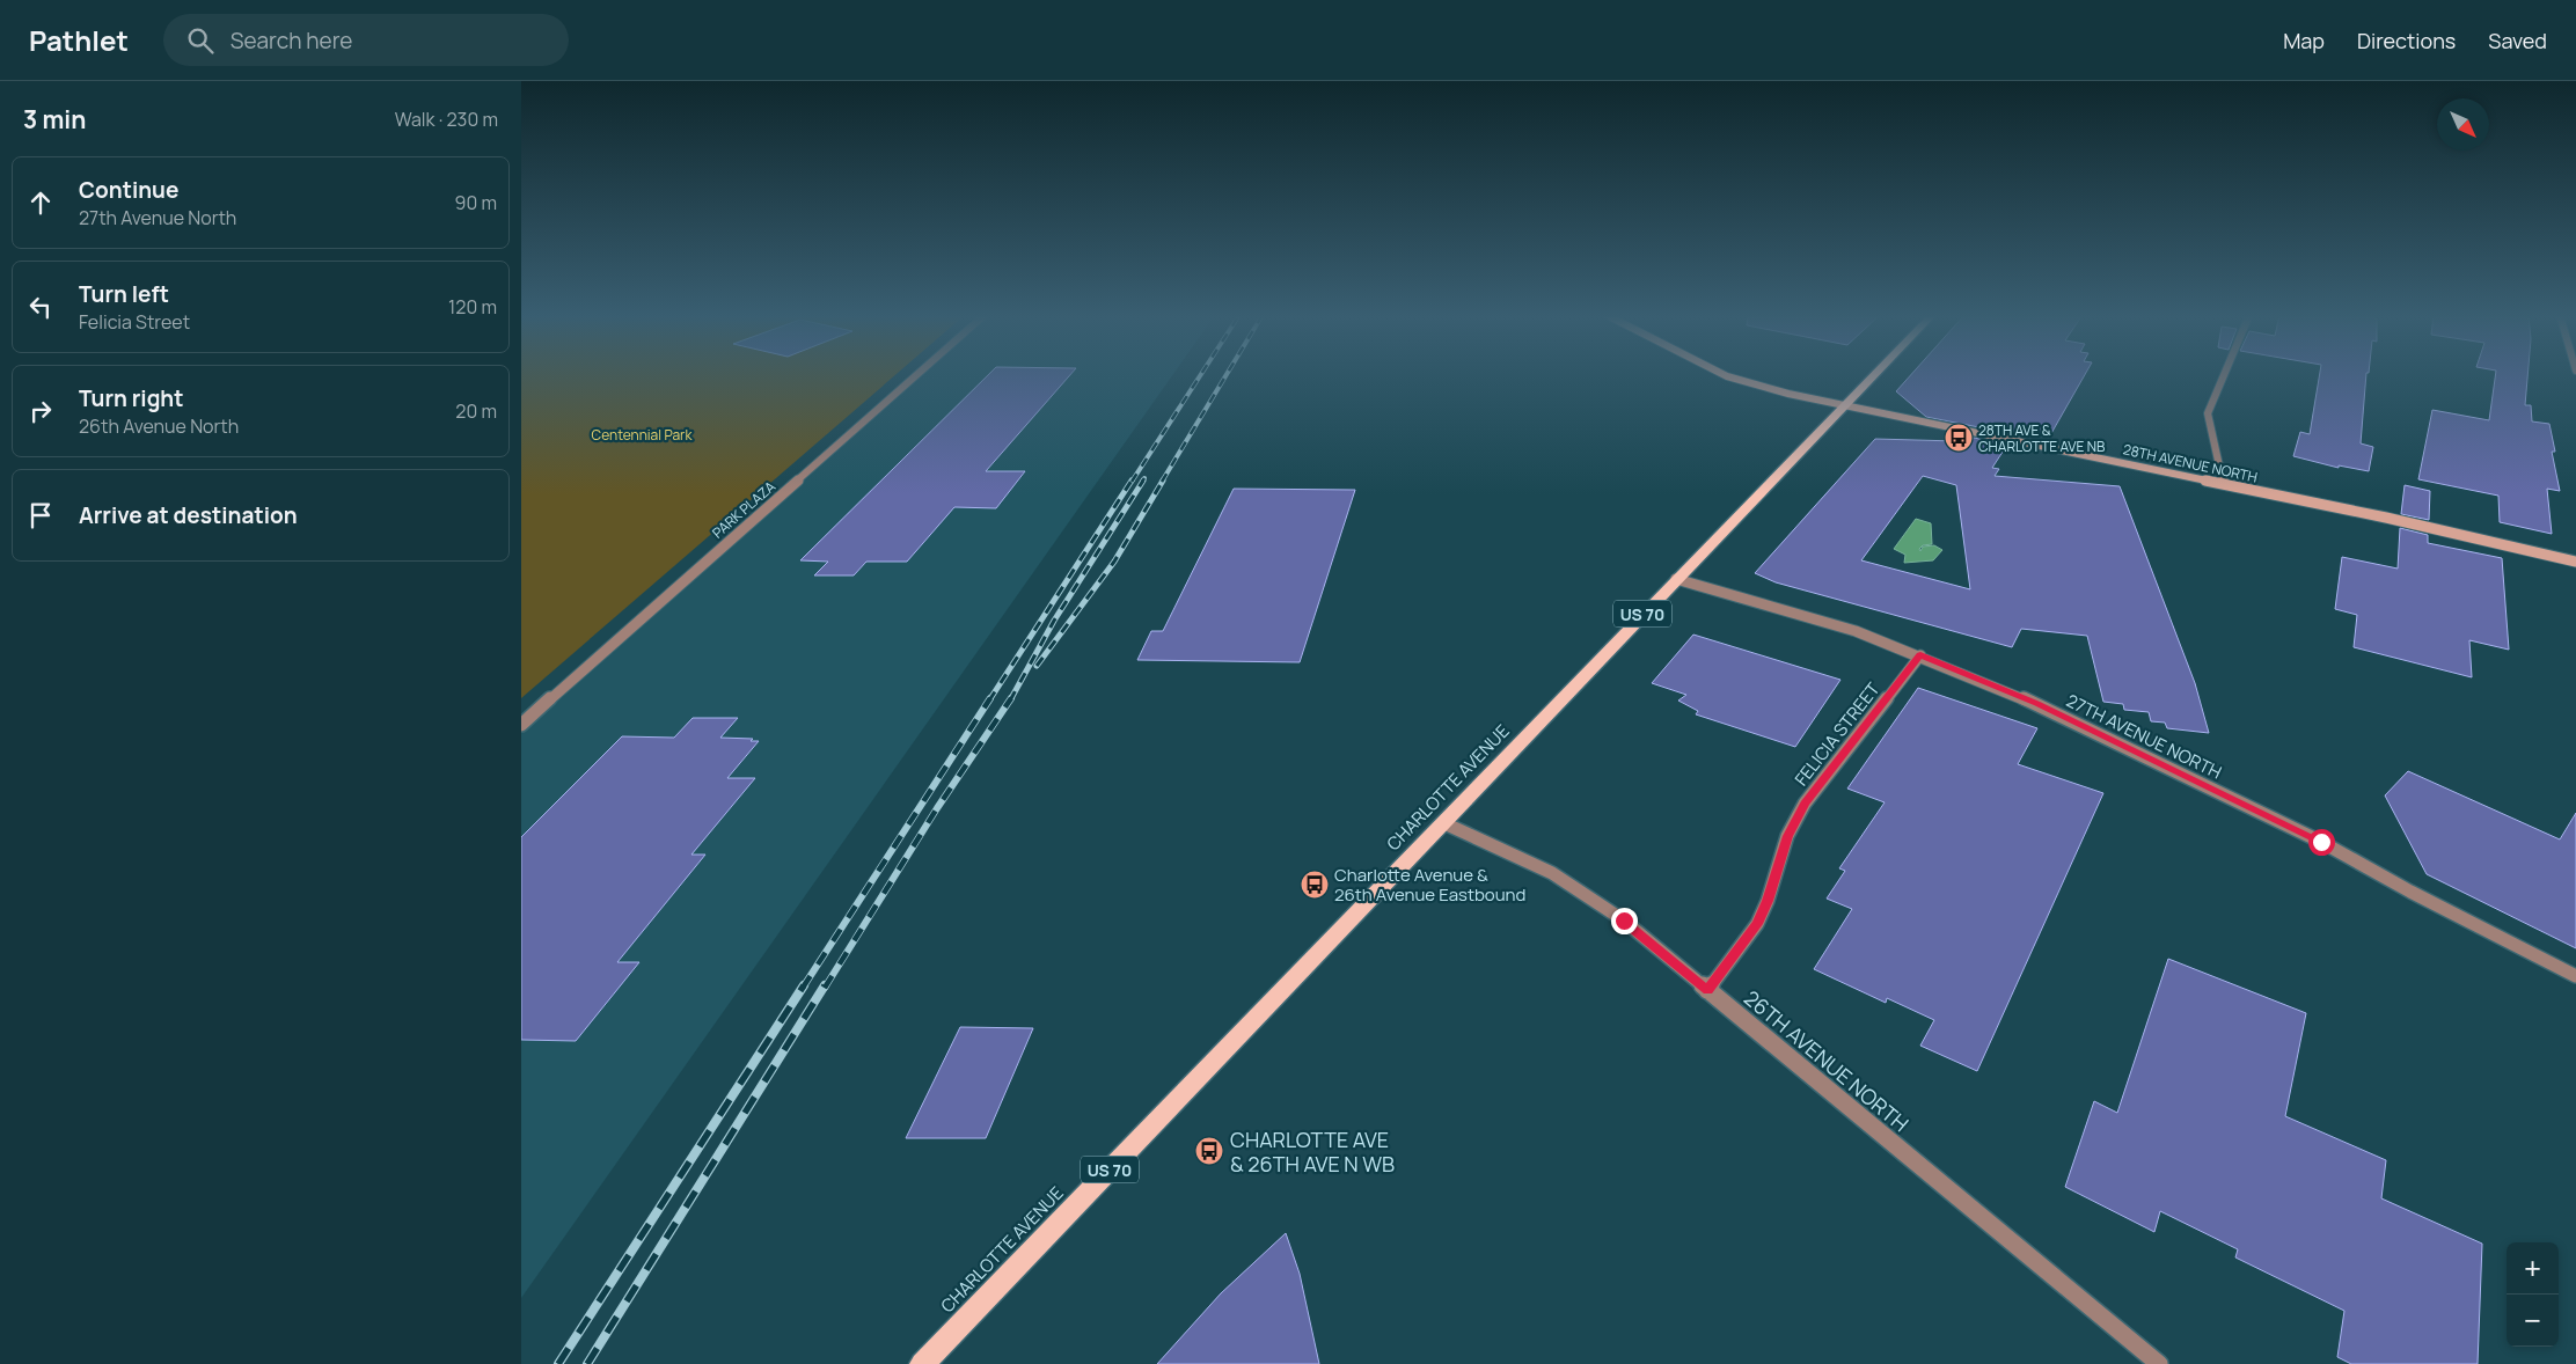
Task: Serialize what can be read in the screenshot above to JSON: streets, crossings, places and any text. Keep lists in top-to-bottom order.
{
  "streets": {
    "main road": ["28TH AVENUE NORTH", "US 70", "CHARLOTTE AVENUE"],
    "street": [
      "PARK PLAZA",
      "FELICIA STREET",
      "27TH AVENUE NORTH",
      "26TH AVENUE NORTH"
    ]
  },
  "crossings": [
    ["28TH AVENUE NORTH", "CHARLOTTE AVENUE"],
    ["FELICIA STREET", "27TH AVENUE NORTH"],
    ["FELICIA STREET", "26TH AVENUE NORTH"],
    ["27TH AVENUE NORTH", "CHARLOTTE AVENUE"],
    ["CHARLOTTE AVENUE", "26TH AVENUE NORTH"]
  ],
  "parks": ["Centennial Park"],
  "places": {
    "bus stop": ["28TH AVE & CHARLOTTE AVE NB", "Charlotte Avenue & 26th Avenue Eastbound", "CHARLOTTE AVE & 26TH AVE N WB"]
  },
  "north": "bottom right",
  "page": {
    "header": "Pathlet",
    "search": "Search here",
    "nav": ["Map", "Directions", "Saved"],
    "heading": ["3 min", "Walk · 230 m"],
    "list": [
      ["Continue", "27th Avenue North", "90 m"],
      ["Turn left", "Felicia Street", "120 m"],
      ["Turn right", "26th Avenue North", "20 m"],
      "Arrive at destination"
    ],
    "map_buttons": ["+", "−"]
  }
}
